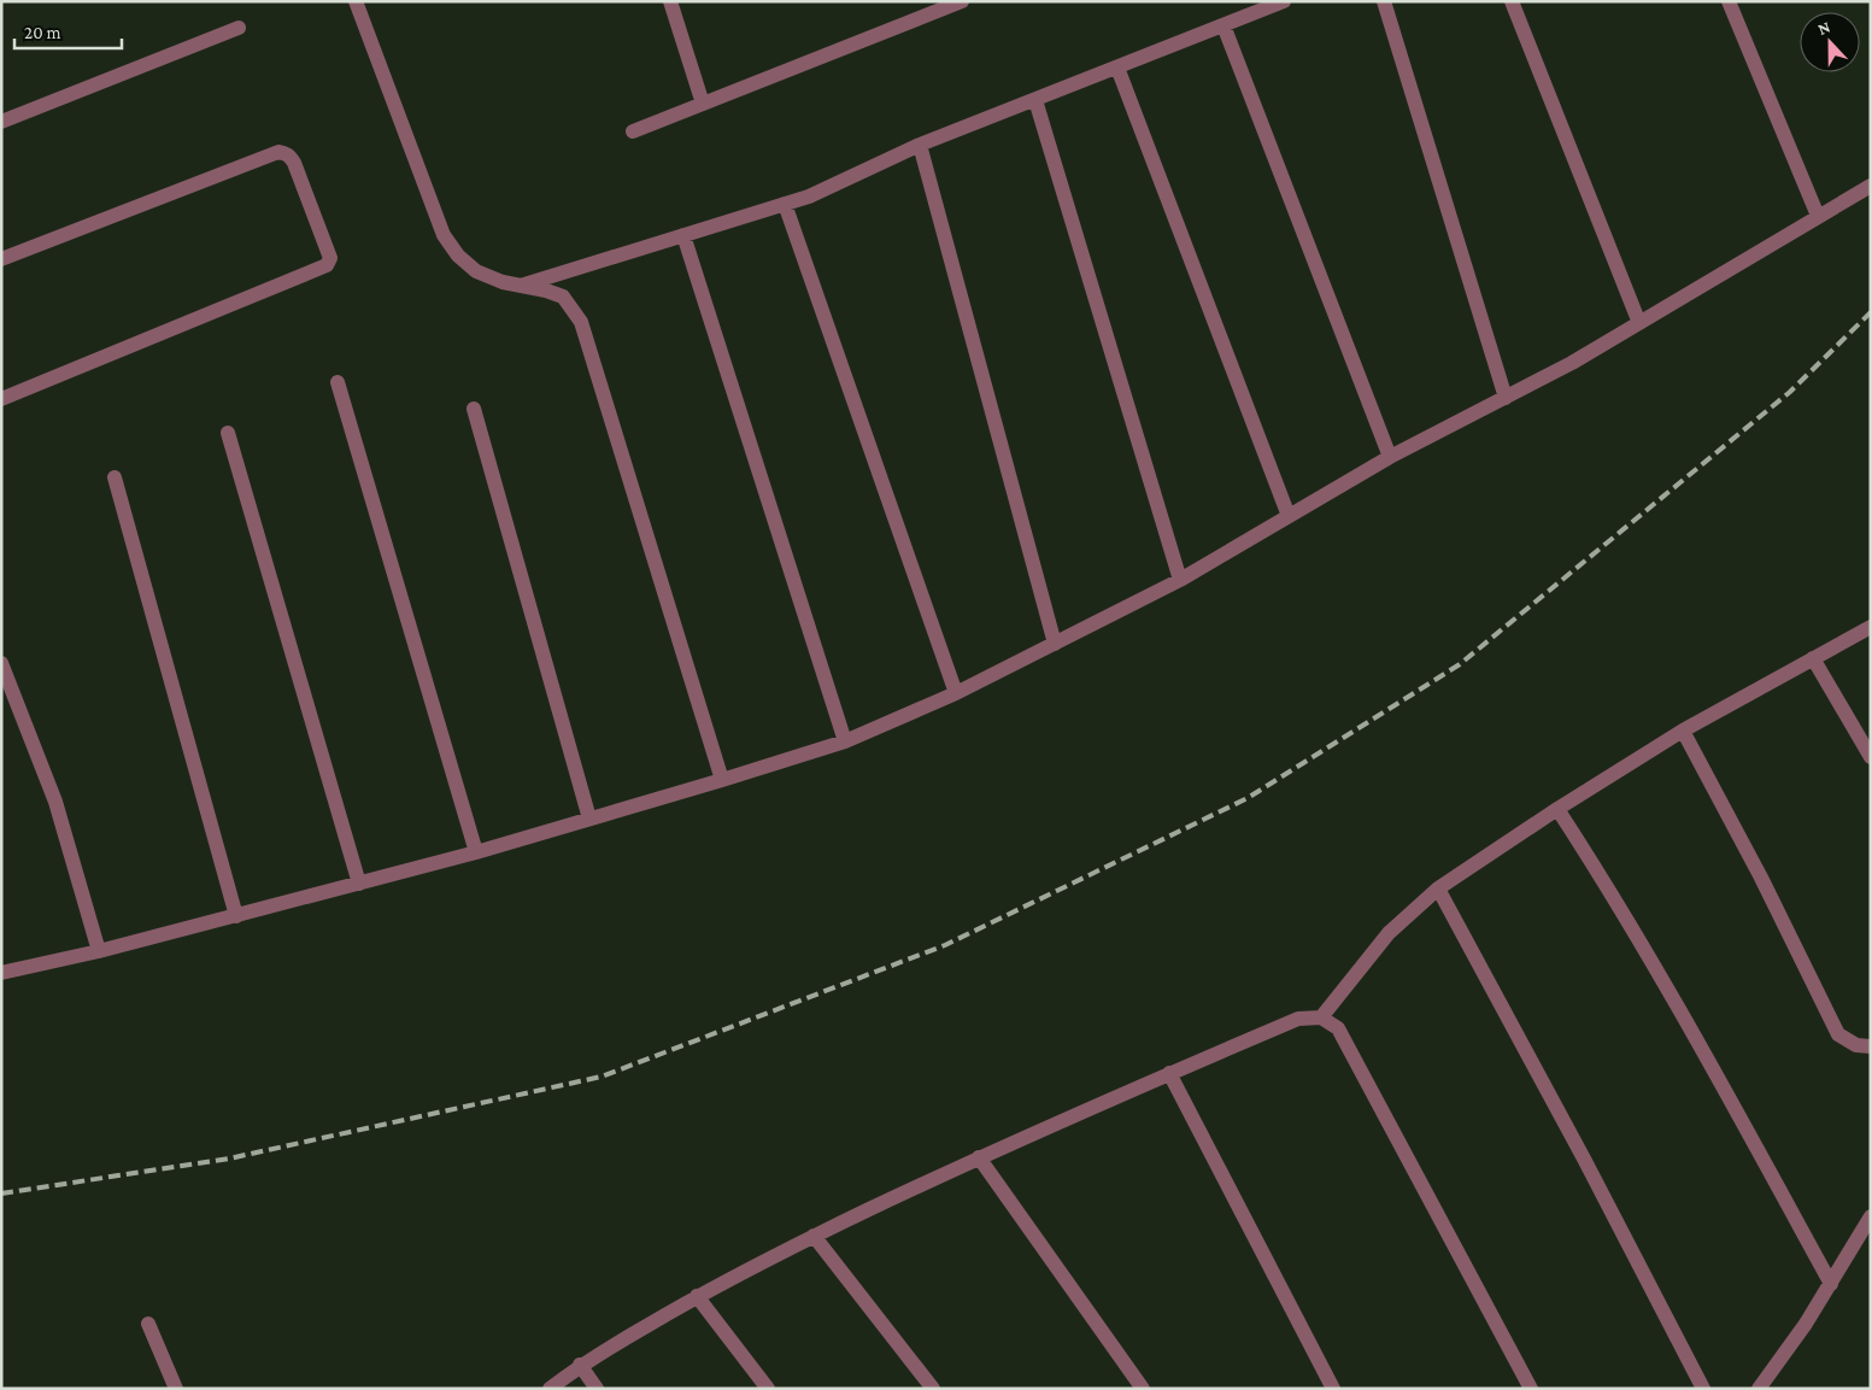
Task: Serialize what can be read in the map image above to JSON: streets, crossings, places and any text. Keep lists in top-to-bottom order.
{
  "scale_bar": "20 m",
  "north": "top"
}
